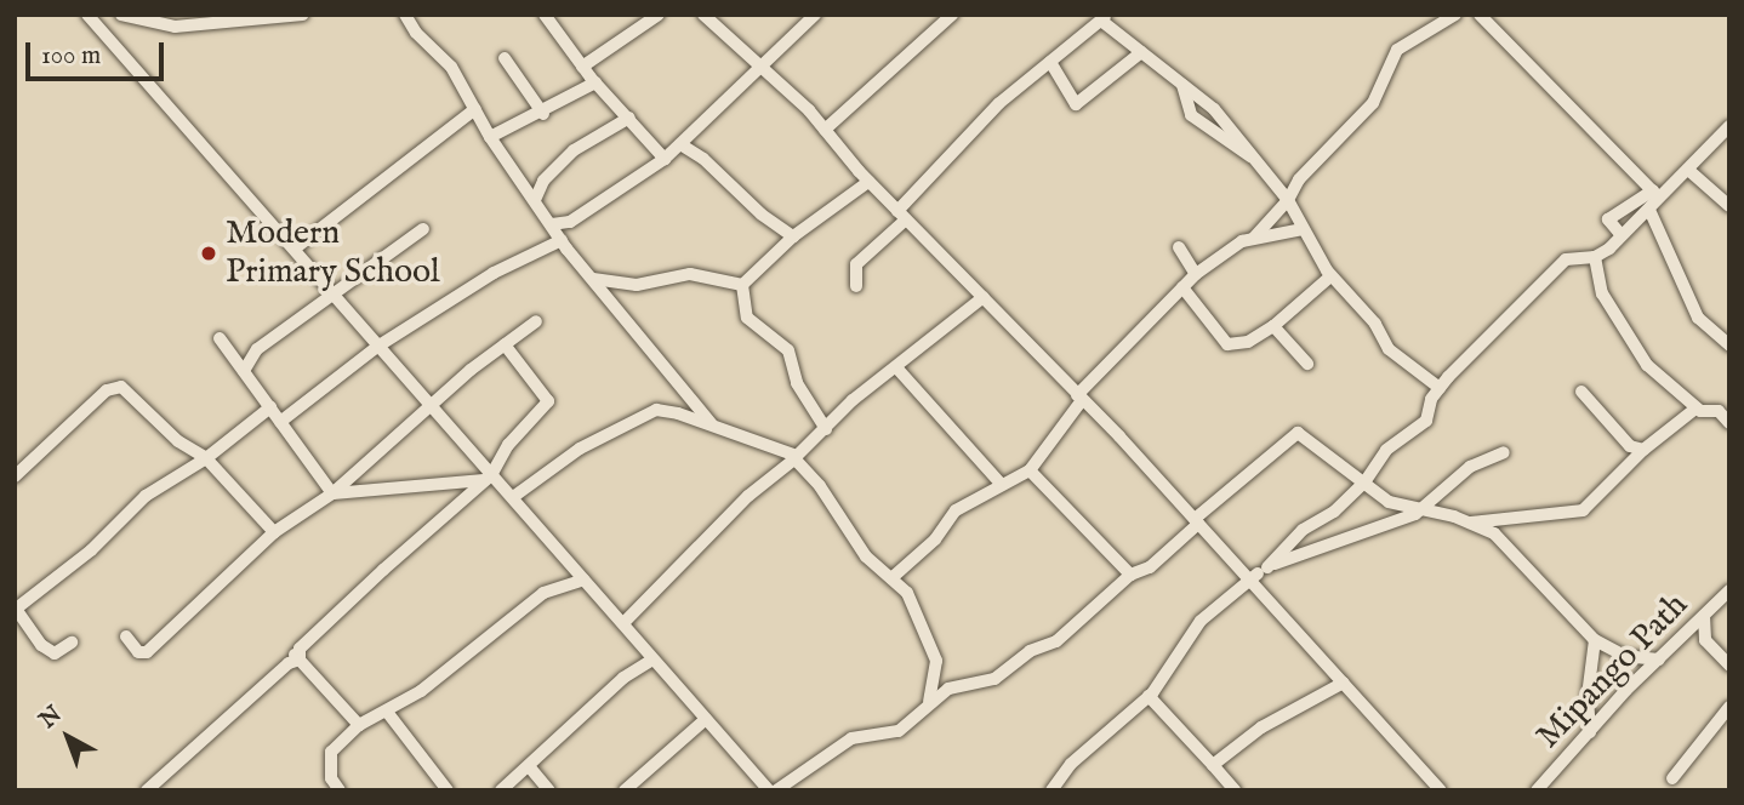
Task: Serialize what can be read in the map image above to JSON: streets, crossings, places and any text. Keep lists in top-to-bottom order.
{
  "streets": {
    "street": ["Mipango Path"]
  },
  "places": ["Modern Primary School"],
  "scale_bar": "100 m",
  "north": "top left"
}
